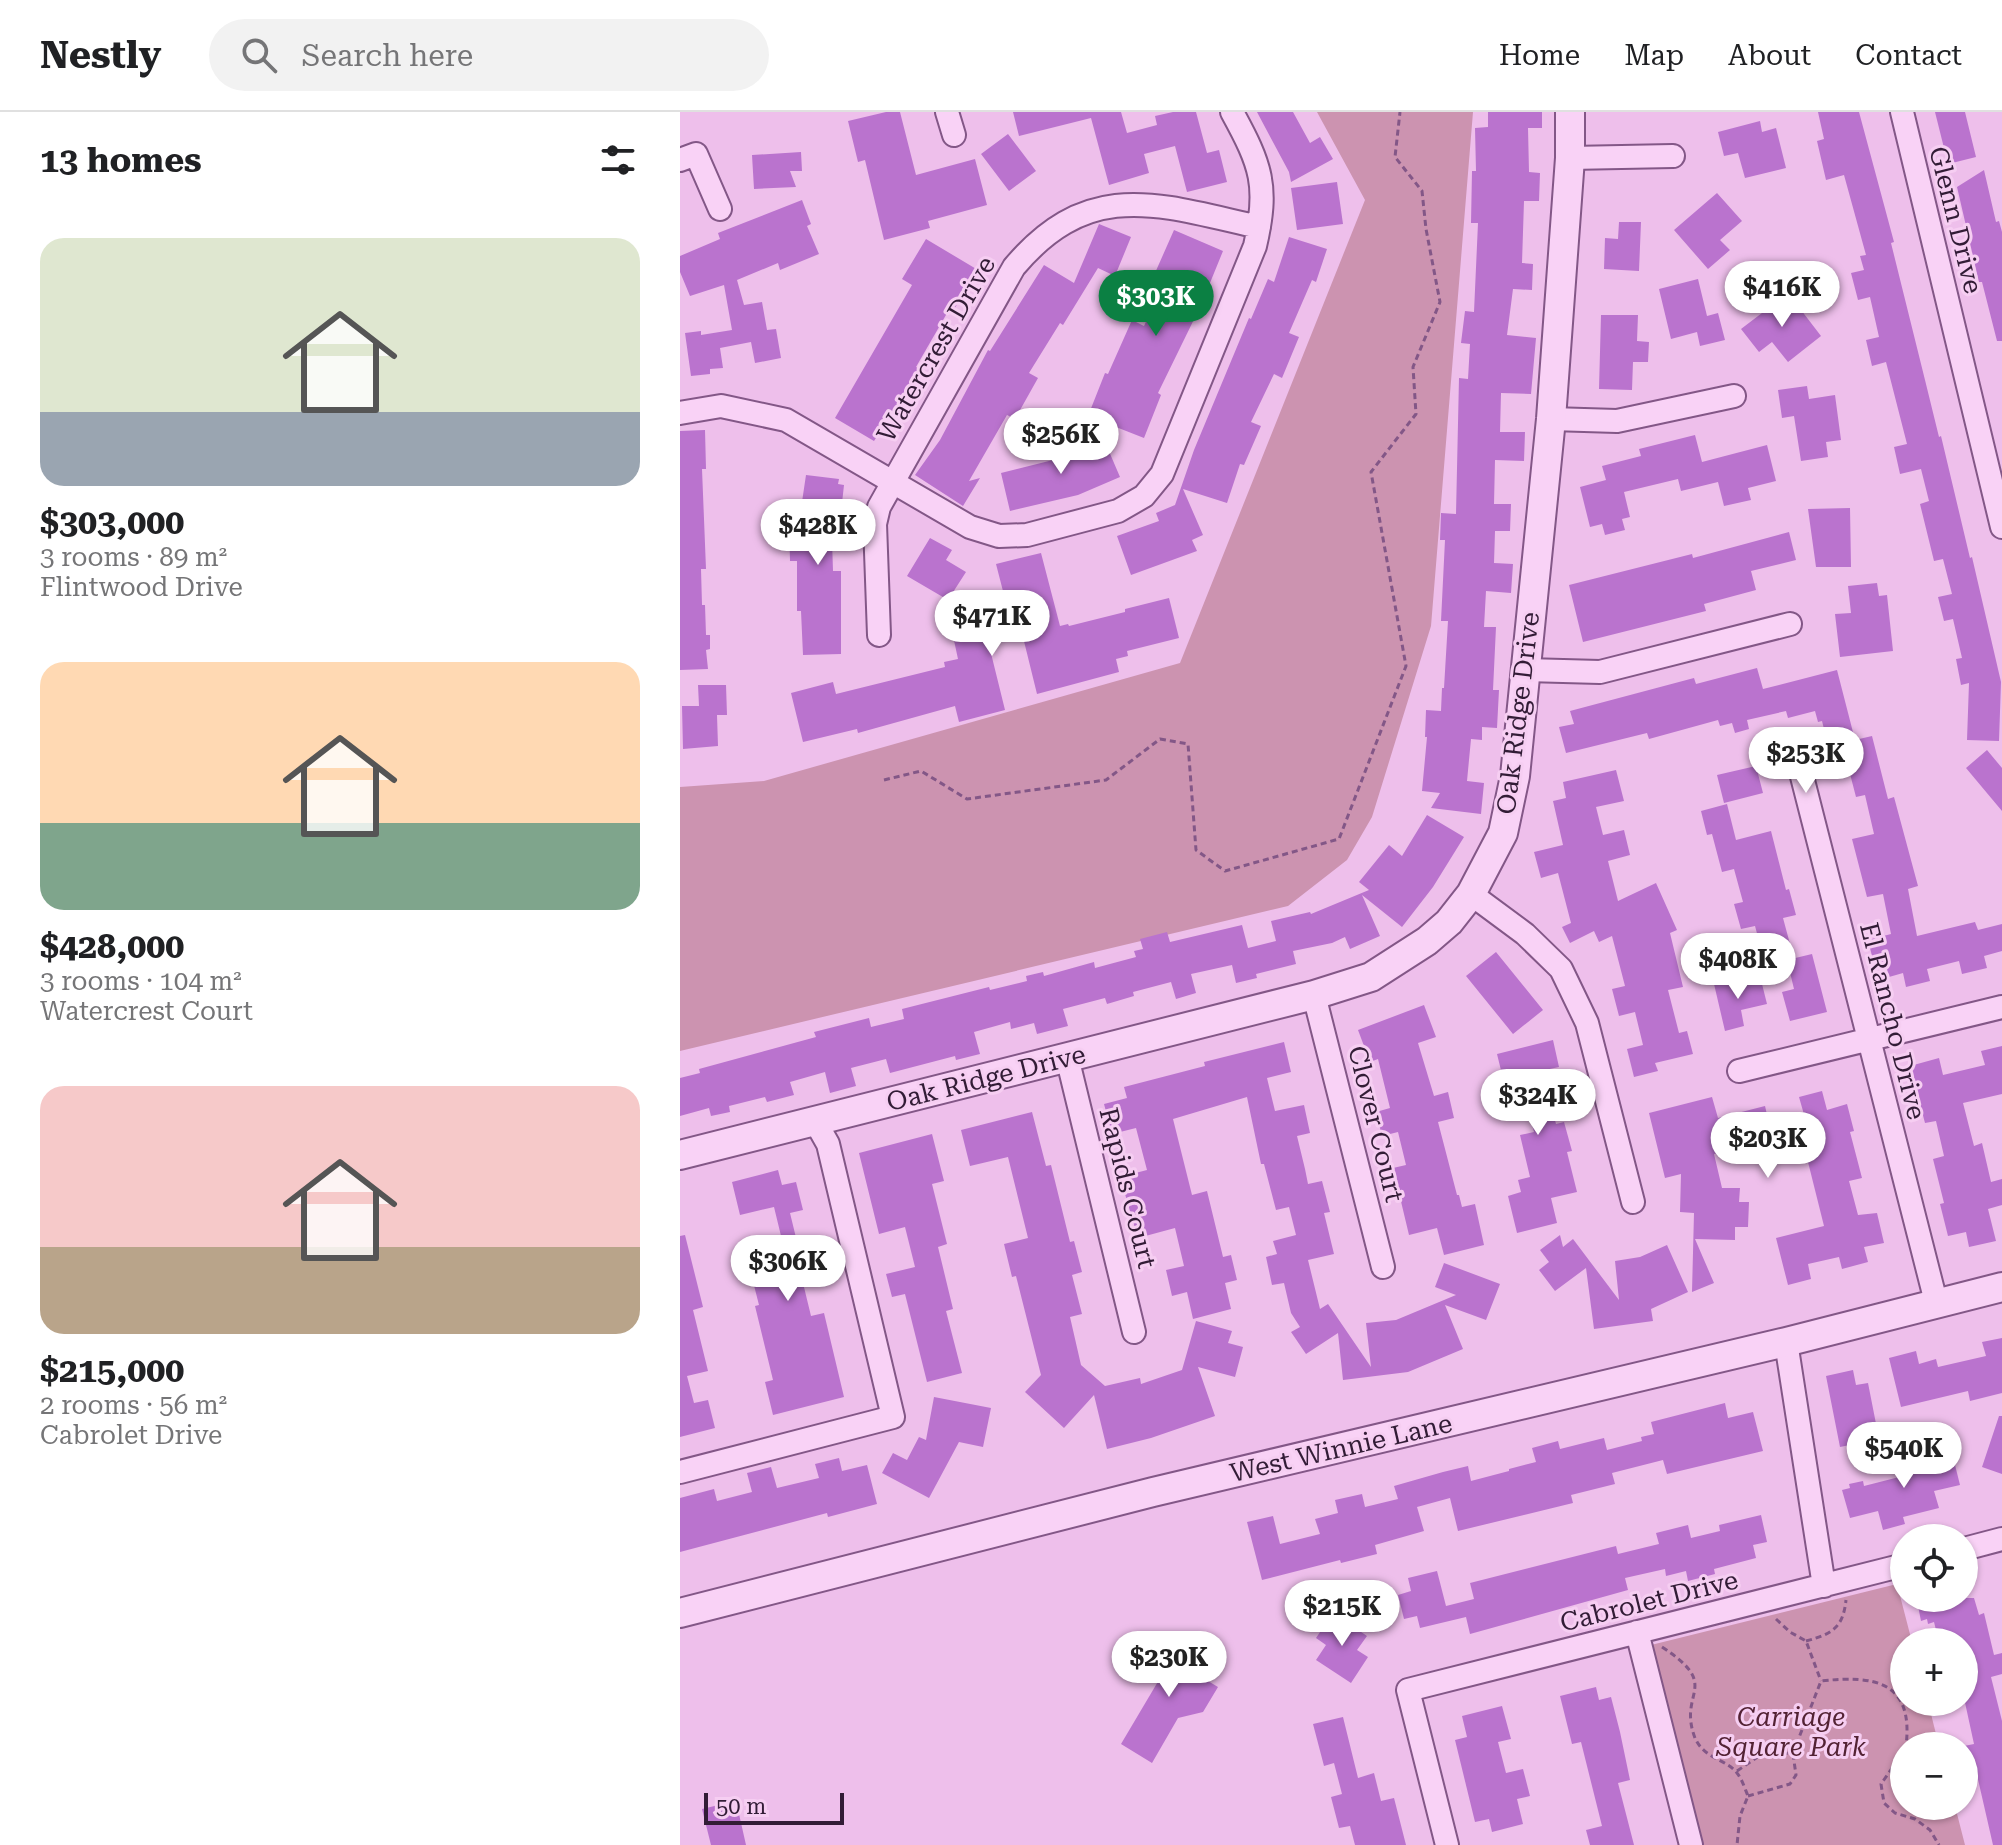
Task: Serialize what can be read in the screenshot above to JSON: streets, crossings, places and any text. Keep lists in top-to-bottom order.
{
  "streets": {
    "street": [
      "Glenn Drive",
      "Watercrest Drive",
      "Oak Ridge Drive",
      "El Rancho Drive",
      "Clover Court",
      "Rapids Court",
      "West Winnie Lane",
      "Cabrolet Drive"
    ]
  },
  "crossings": [
    ["Oak Ridge Drive", "Clover Court"],
    ["Oak Ridge Drive", "Rapids Court"],
    ["El Rancho Drive", "West Winnie Lane"]
  ],
  "parks": ["Carriage Square Park"],
  "scale_bar": "50 m",
  "page": {
    "header": "Nestly",
    "search": "Search here",
    "nav": [
      "Home",
      "Map",
      "About",
      "Contact"
    ],
    "heading": "13 homes",
    "list": [
      {
        "name": "$303,000",
        "note": "3 rooms · 89 m² · Flintwood Drive"
      },
      {
        "name": "$428,000",
        "note": "3 rooms · 104 m² · Watercrest Court"
      },
      {
        "name": "$215,000",
        "note": "2 rooms · 56 m² · Cabrolet Drive"
      }
    ],
    "price": [
      "$416K",
      "$303K",
      "$256K",
      "$428K",
      "$471K",
      "$253K",
      "$408K",
      "$324K",
      "$203K",
      "$306K",
      "$540K",
      "$215K",
      "$230K"
    ],
    "map_buttons": ["+", "−"],
    "scale": "50 m"
  }
}
